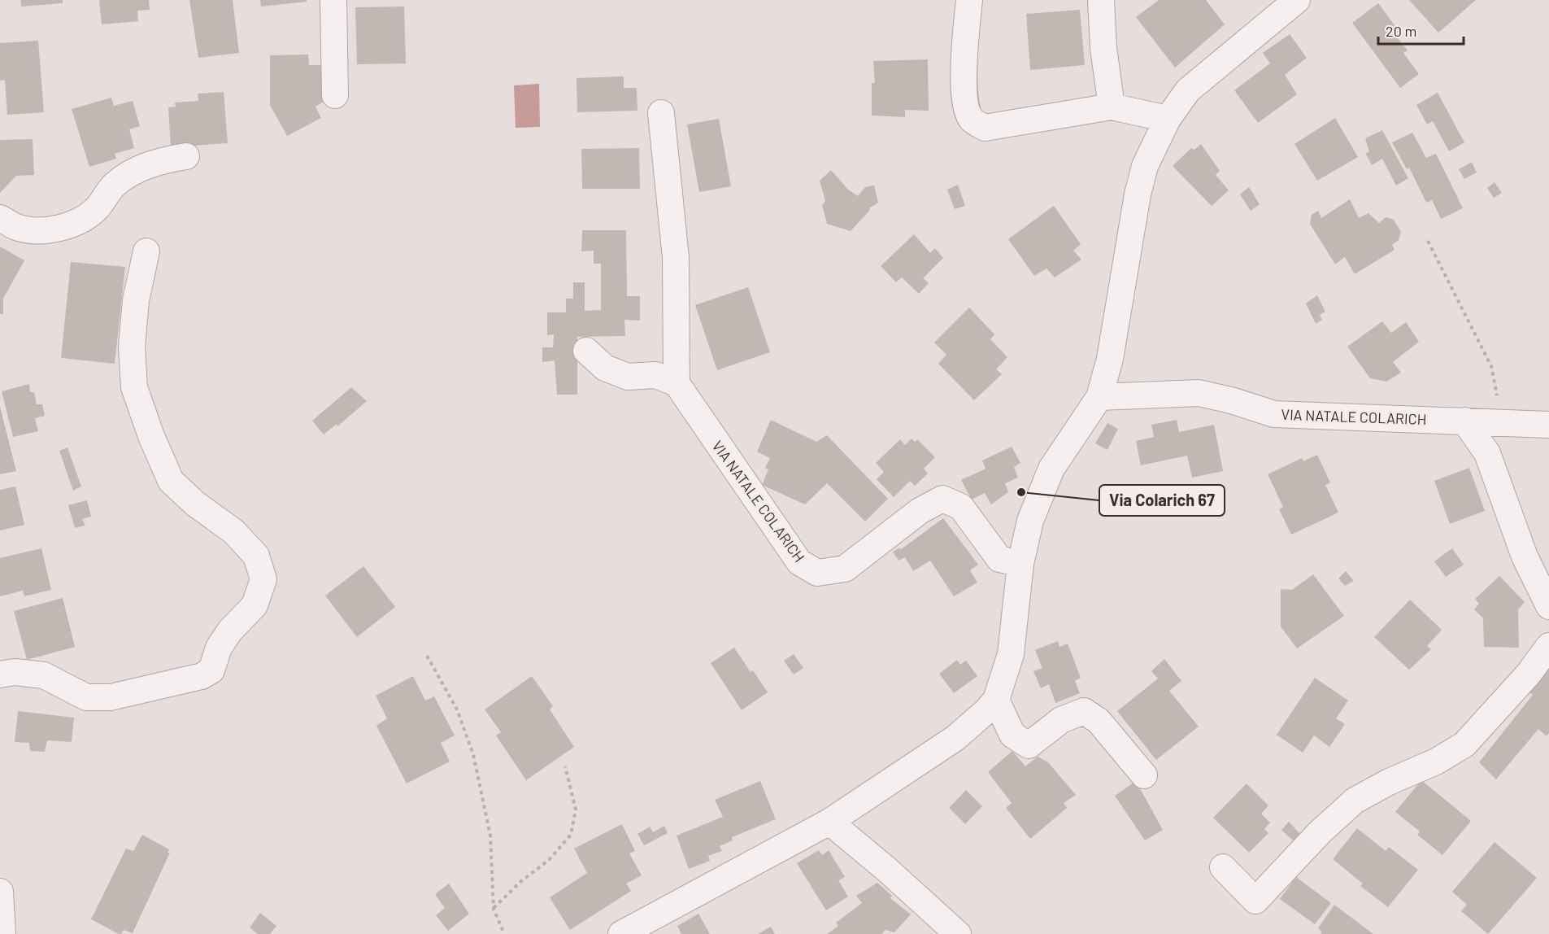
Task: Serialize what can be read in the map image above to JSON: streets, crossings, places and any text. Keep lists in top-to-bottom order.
{
  "streets": {
    "street": ["VIA NATALE COLARICH"]
  },
  "places": ["Via Colarich 67"],
  "scale_bar": "20 m"
}
